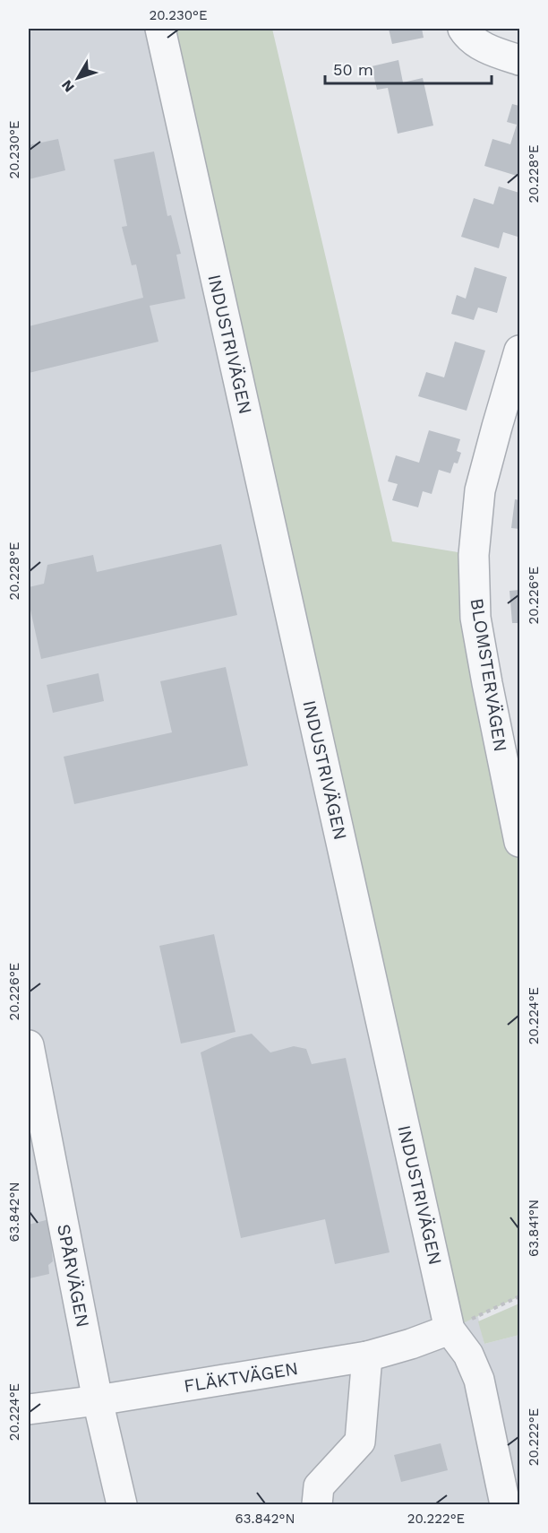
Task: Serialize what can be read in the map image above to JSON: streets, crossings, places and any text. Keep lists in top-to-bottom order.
{
  "streets": {
    "street": [
      "INDUSTRIVÄGEN",
      "BLOMSTERVÄGEN",
      "SPÅRVÄGEN",
      "FLÄKTVÄGEN"
    ]
  },
  "crossings": [
    ["INDUSTRIVÄGEN", "FLÄKTVÄGEN"],
    ["SPÅRVÄGEN", "FLÄKTVÄGEN"]
  ],
  "scale_bar": "50 m",
  "north": "bottom left",
  "coordinates": [
    "20.230°E",
    "20.228°E",
    "20.226°E",
    "20.224°E",
    "63.842°N",
    "63.841°N",
    "20.222°E"
  ]
}
